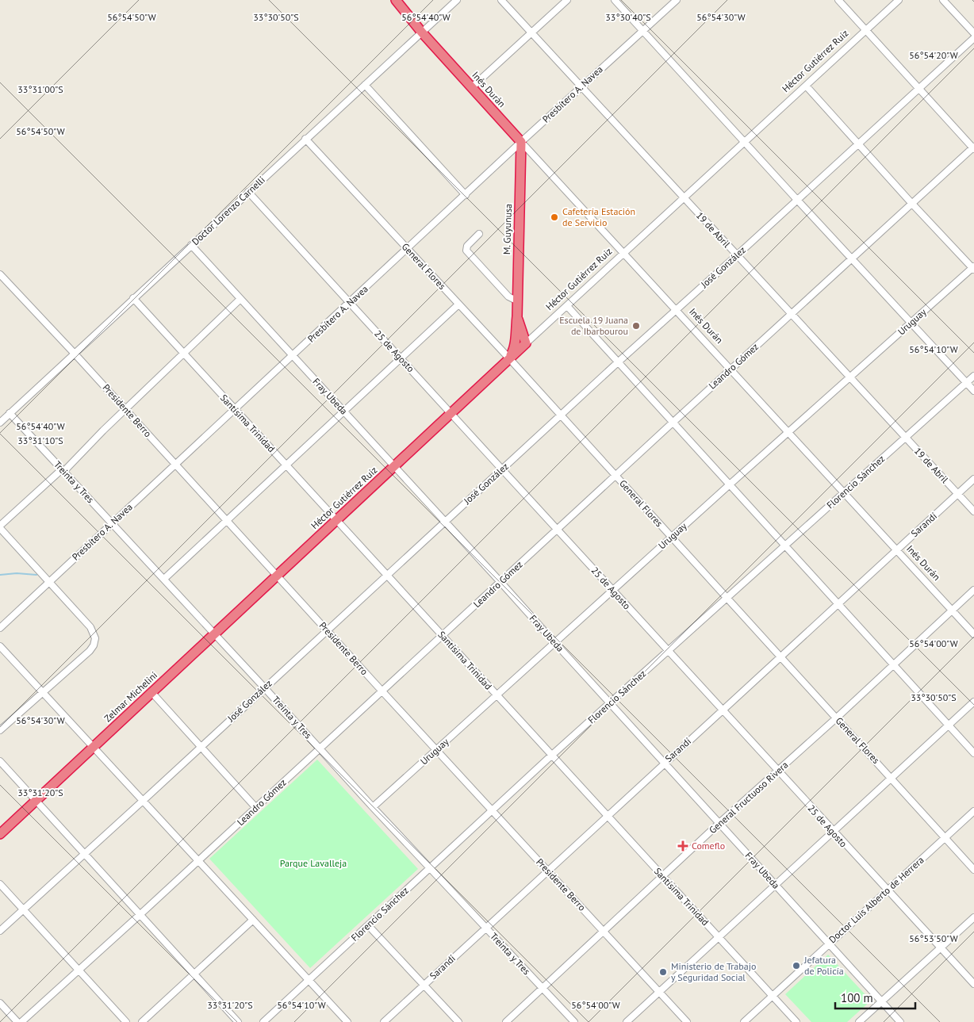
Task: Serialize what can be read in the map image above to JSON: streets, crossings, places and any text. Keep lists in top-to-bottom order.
{
  "streets": {
    "highway": [
      "Héctor Gutiérrez Ruiz",
      "Inés Durán",
      "M. Guyunusa",
      "Zelmar Michelini"
    ],
    "street": [
      "Presbítero A. Navea",
      "Doctor Lorenzo Carnelli",
      "19 de Abril",
      "General Flores",
      "José González",
      "Uruguay",
      "25 de Agosto",
      "Leandro Gómez",
      "Fray Ubeda",
      "Presidente Berro",
      "Santísima Trinidad",
      "Treinta y Tres",
      "Florencio Sánchez",
      "Sarandí",
      "General Fructuoso Rivera",
      "Doctor Luis Alberto de Herrera"
    ]
  },
  "crossings": [
    ["Héctor Gutiérrez Ruiz", "Inés Durán"],
    ["Héctor Gutiérrez Ruiz", "M. Guyunusa"],
    ["Héctor Gutiérrez Ruiz", "19 de Abril"],
    ["Héctor Gutiérrez Ruiz", "General Flores"],
    ["Héctor Gutiérrez Ruiz", "25 de Agosto"],
    ["Héctor Gutiérrez Ruiz", "Fray Ubeda"],
    ["Héctor Gutiérrez Ruiz", "Presidente Berro"],
    ["Héctor Gutiérrez Ruiz", "Santísima Trinidad"],
    ["Héctor Gutiérrez Ruiz", "Zelmar Michelini"],
    ["Inés Durán", "Presbítero A. Navea"],
    ["Inés Durán", "Doctor Lorenzo Carnelli"],
    ["Inés Durán", "M. Guyunusa"],
    ["Inés Durán", "José González"],
    ["Inés Durán", "Uruguay"],
    ["Inés Durán", "Leandro Gómez"],
    ["Inés Durán", "Florencio Sánchez"],
    ["Inés Durán", "Sarandí"],
    ["Inés Durán", "General Fructuoso Rivera"],
    ["Presbítero A. Navea", "M. Guyunusa"],
    ["Presbítero A. Navea", "19 de Abril"],
    ["Presbítero A. Navea", "General Flores"],
    ["Presbítero A. Navea", "25 de Agosto"],
    ["Presbítero A. Navea", "Fray Ubeda"],
    ["Presbítero A. Navea", "Presidente Berro"],
    ["Presbítero A. Navea", "Santísima Trinidad"],
    ["Presbítero A. Navea", "Treinta y Tres"],
    ["Doctor Lorenzo Carnelli", "General Flores"],
    ["Doctor Lorenzo Carnelli", "25 de Agosto"],
    ["Doctor Lorenzo Carnelli", "Fray Ubeda"],
    ["Doctor Lorenzo Carnelli", "Presidente Berro"],
    ["Doctor Lorenzo Carnelli", "Santísima Trinidad"],
    ["Doctor Lorenzo Carnelli", "Treinta y Tres"],
    ["M. Guyunusa", "General Flores"],
    ["19 de Abril", "José González"],
    ["19 de Abril", "Uruguay"],
    ["19 de Abril", "Leandro Gómez"],
    ["19 de Abril", "Florencio Sánchez"],
    ["19 de Abril", "Sarandí"],
    ["General Flores", "José González"],
    ["General Flores", "Uruguay"],
    ["General Flores", "Leandro Gómez"],
    ["General Flores", "Florencio Sánchez"],
    ["General Flores", "Sarandí"],
    ["General Flores", "General Fructuoso Rivera"],
    ["General Flores", "Doctor Luis Alberto de Herrera"],
    ["José González", "25 de Agosto"],
    ["José González", "Fray Ubeda"],
    ["José González", "Presidente Berro"],
    ["José González", "Santísima Trinidad"],
    ["José González", "Treinta y Tres"],
    ["Uruguay", "25 de Agosto"],
    ["Uruguay", "Fray Ubeda"],
    ["Uruguay", "Presidente Berro"],
    ["Uruguay", "Santísima Trinidad"],
    ["Uruguay", "Treinta y Tres"],
    ["25 de Agosto", "Leandro Gómez"],
    ["25 de Agosto", "Florencio Sánchez"],
    ["25 de Agosto", "Sarandí"],
    ["25 de Agosto", "General Fructuoso Rivera"],
    ["25 de Agosto", "Doctor Luis Alberto de Herrera"],
    ["Leandro Gómez", "Fray Ubeda"],
    ["Leandro Gómez", "Presidente Berro"],
    ["Leandro Gómez", "Santísima Trinidad"],
    ["Leandro Gómez", "Treinta y Tres"],
    ["Fray Ubeda", "Florencio Sánchez"],
    ["Fray Ubeda", "Sarandí"],
    ["Fray Ubeda", "General Fructuoso Rivera"],
    ["Fray Ubeda", "Doctor Luis Alberto de Herrera"],
    ["Presidente Berro", "Florencio Sánchez"],
    ["Presidente Berro", "Sarandí"],
    ["Presidente Berro", "Zelmar Michelini"],
    ["Presidente Berro", "General Fructuoso Rivera"],
    ["Santísima Trinidad", "Florencio Sánchez"],
    ["Santísima Trinidad", "Sarandí"],
    ["Santísima Trinidad", "General Fructuoso Rivera"],
    ["Santísima Trinidad", "Doctor Luis Alberto de Herrera"],
    ["Treinta y Tres", "Florencio Sánchez"],
    ["Treinta y Tres", "Sarandí"],
    ["Treinta y Tres", "Zelmar Michelini"],
    ["Treinta y Tres", "General Fructuoso Rivera"]
  ],
  "parks": ["Parque Lavalleja"],
  "places": {
    "other": [
      "Cafetería Estación de Servicio",
      "Escuela 19 Juana de Ibarbourou",
      "Jefatura de Policía",
      "Ministerio de Trabajo y Seguridad Social"
    ],
    "health": ["Comeflo"]
  },
  "scale_bar": "100 m",
  "coordinates": [
    "56°54'50\"W",
    "33°30'50\"S",
    "56°54'40\"W",
    "33°30'40\"S",
    "56°54'30\"W",
    "56°54'20\"W",
    "33°31'00\"S",
    "56°54'10\"W",
    "33°31'10\"S",
    "56°54'00\"W",
    "33°31'20\"S",
    "56°53'50\"W"
  ]
}
